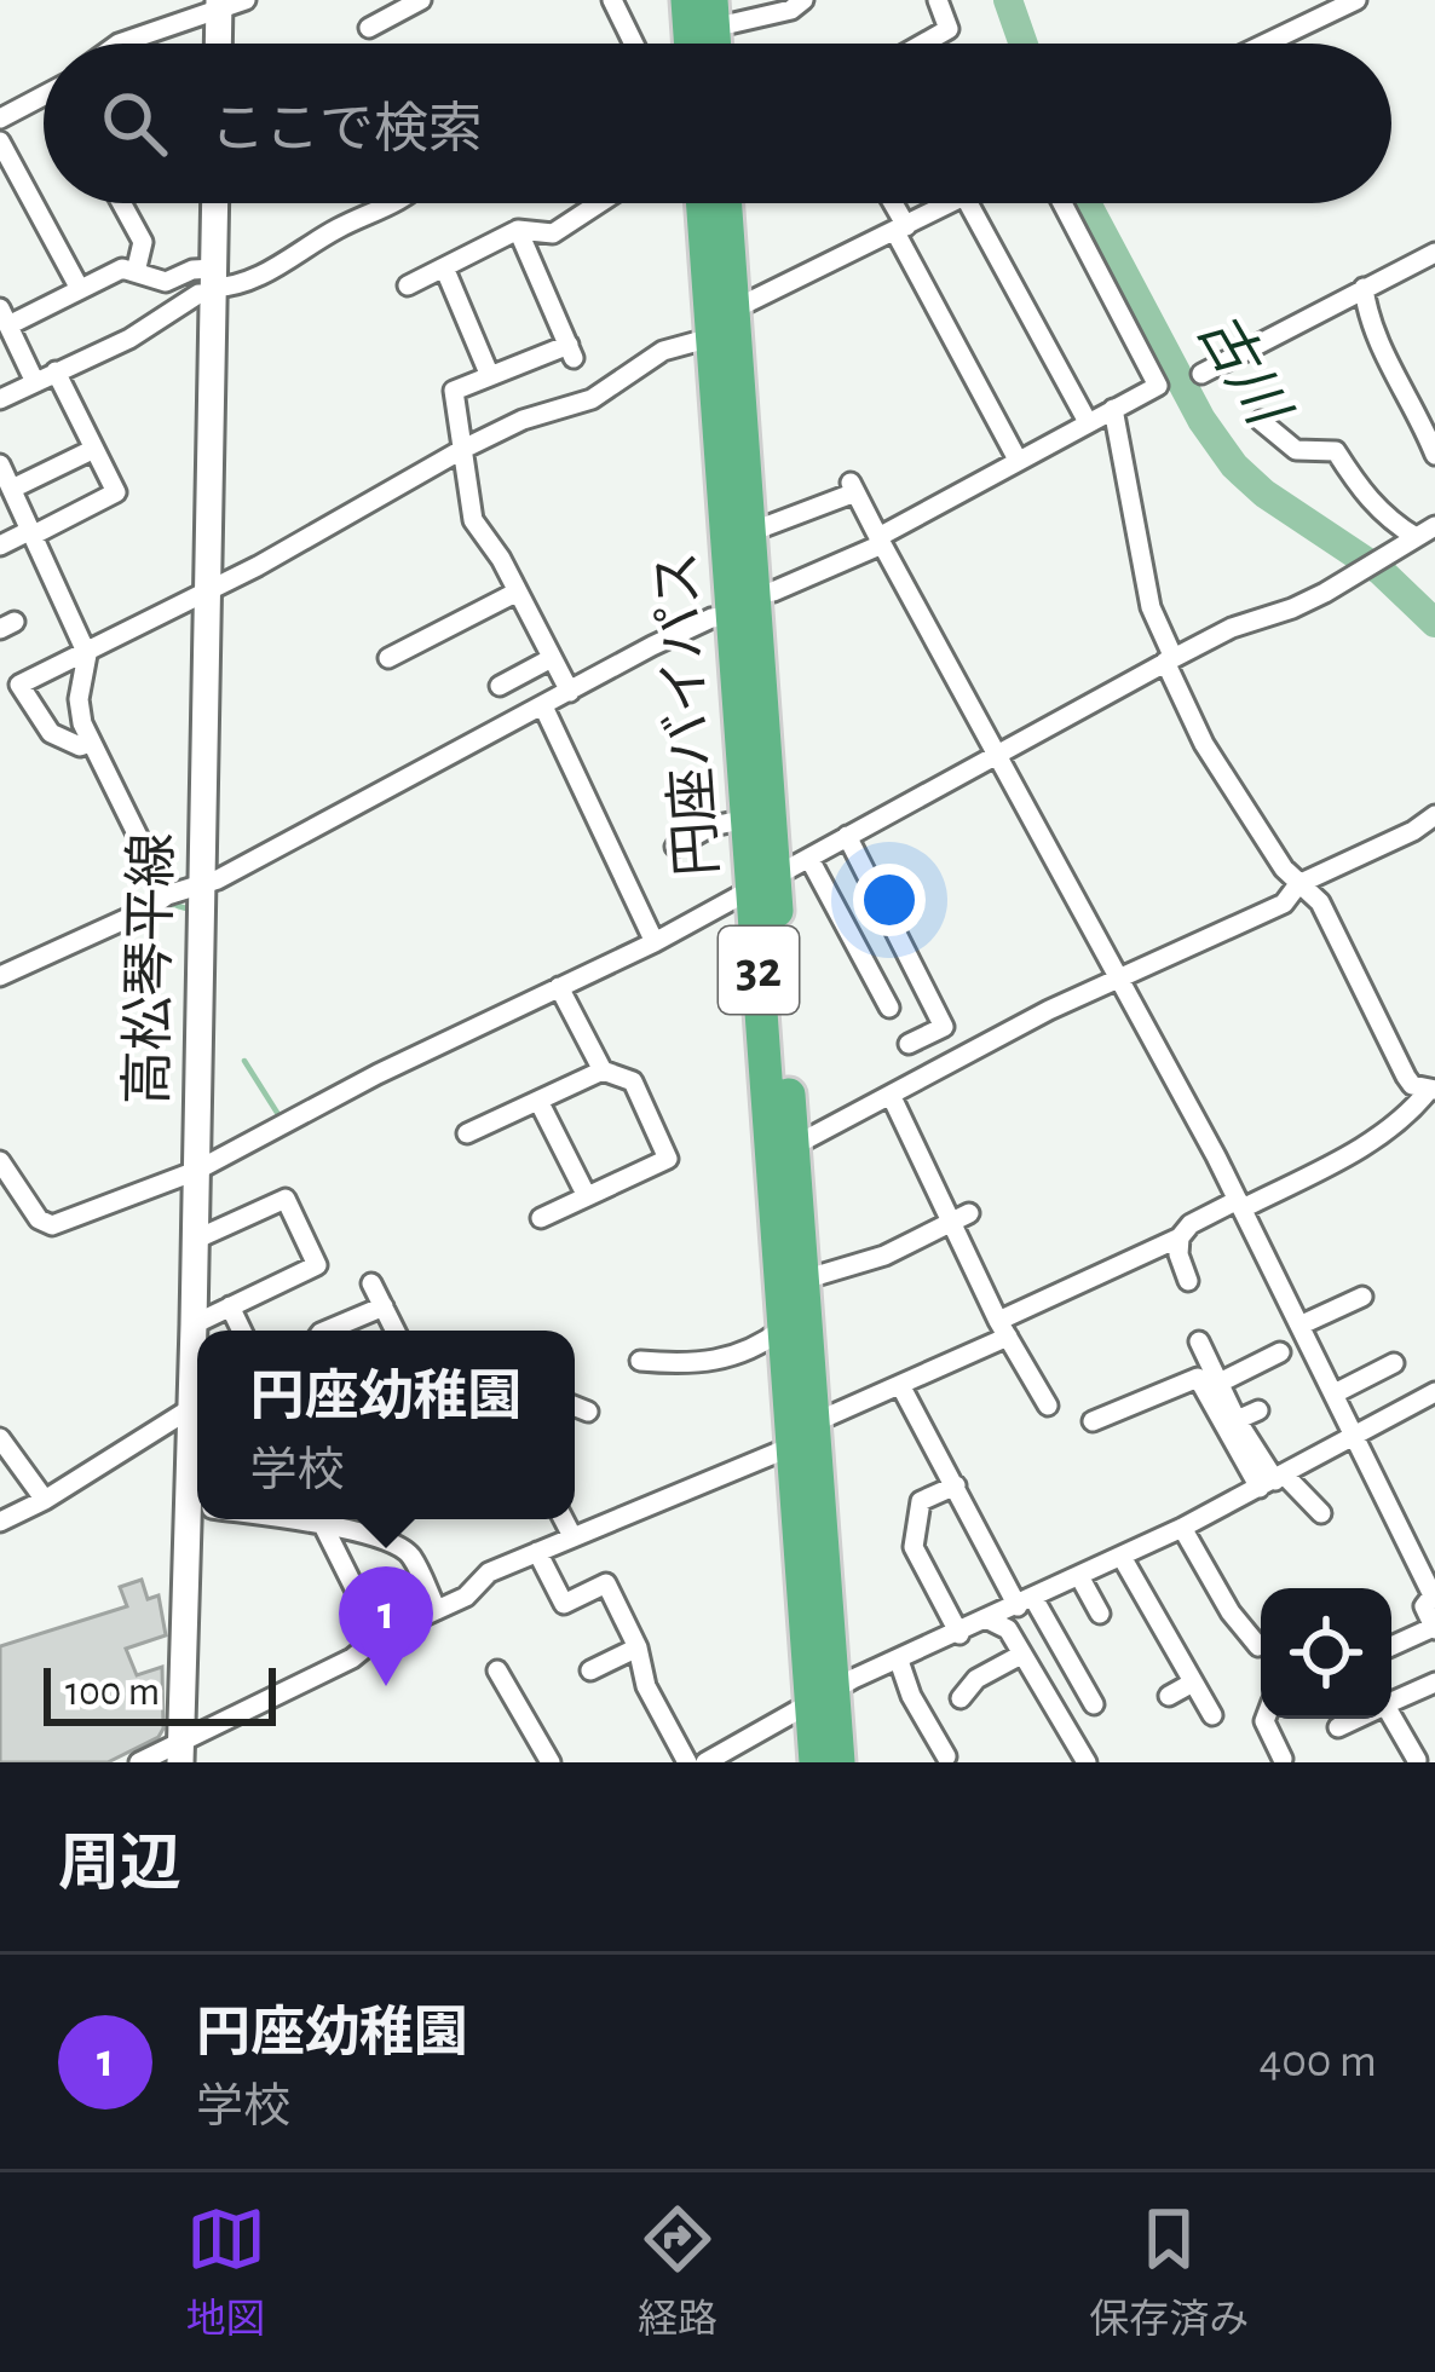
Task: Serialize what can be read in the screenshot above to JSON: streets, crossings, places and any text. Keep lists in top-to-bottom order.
{
  "streets": {
    "highway": ["円座バイパス", "32"],
    "main road": ["高松琴平線"]
  },
  "water": ["古川"],
  "scale_bar": "100 m",
  "page": {
    "search": "ここで検索",
    "popup": ["円座幼稚園", "学校"],
    "pins": "1",
    "scale": "100 m",
    "heading": "周辺",
    "list": [
      {
        "mark": "1",
        "name": "円座幼稚園",
        "note": "学校",
        "value": "400 m"
      }
    ],
    "nav": ["地図", "経路", "保存済み"]
  }
}
